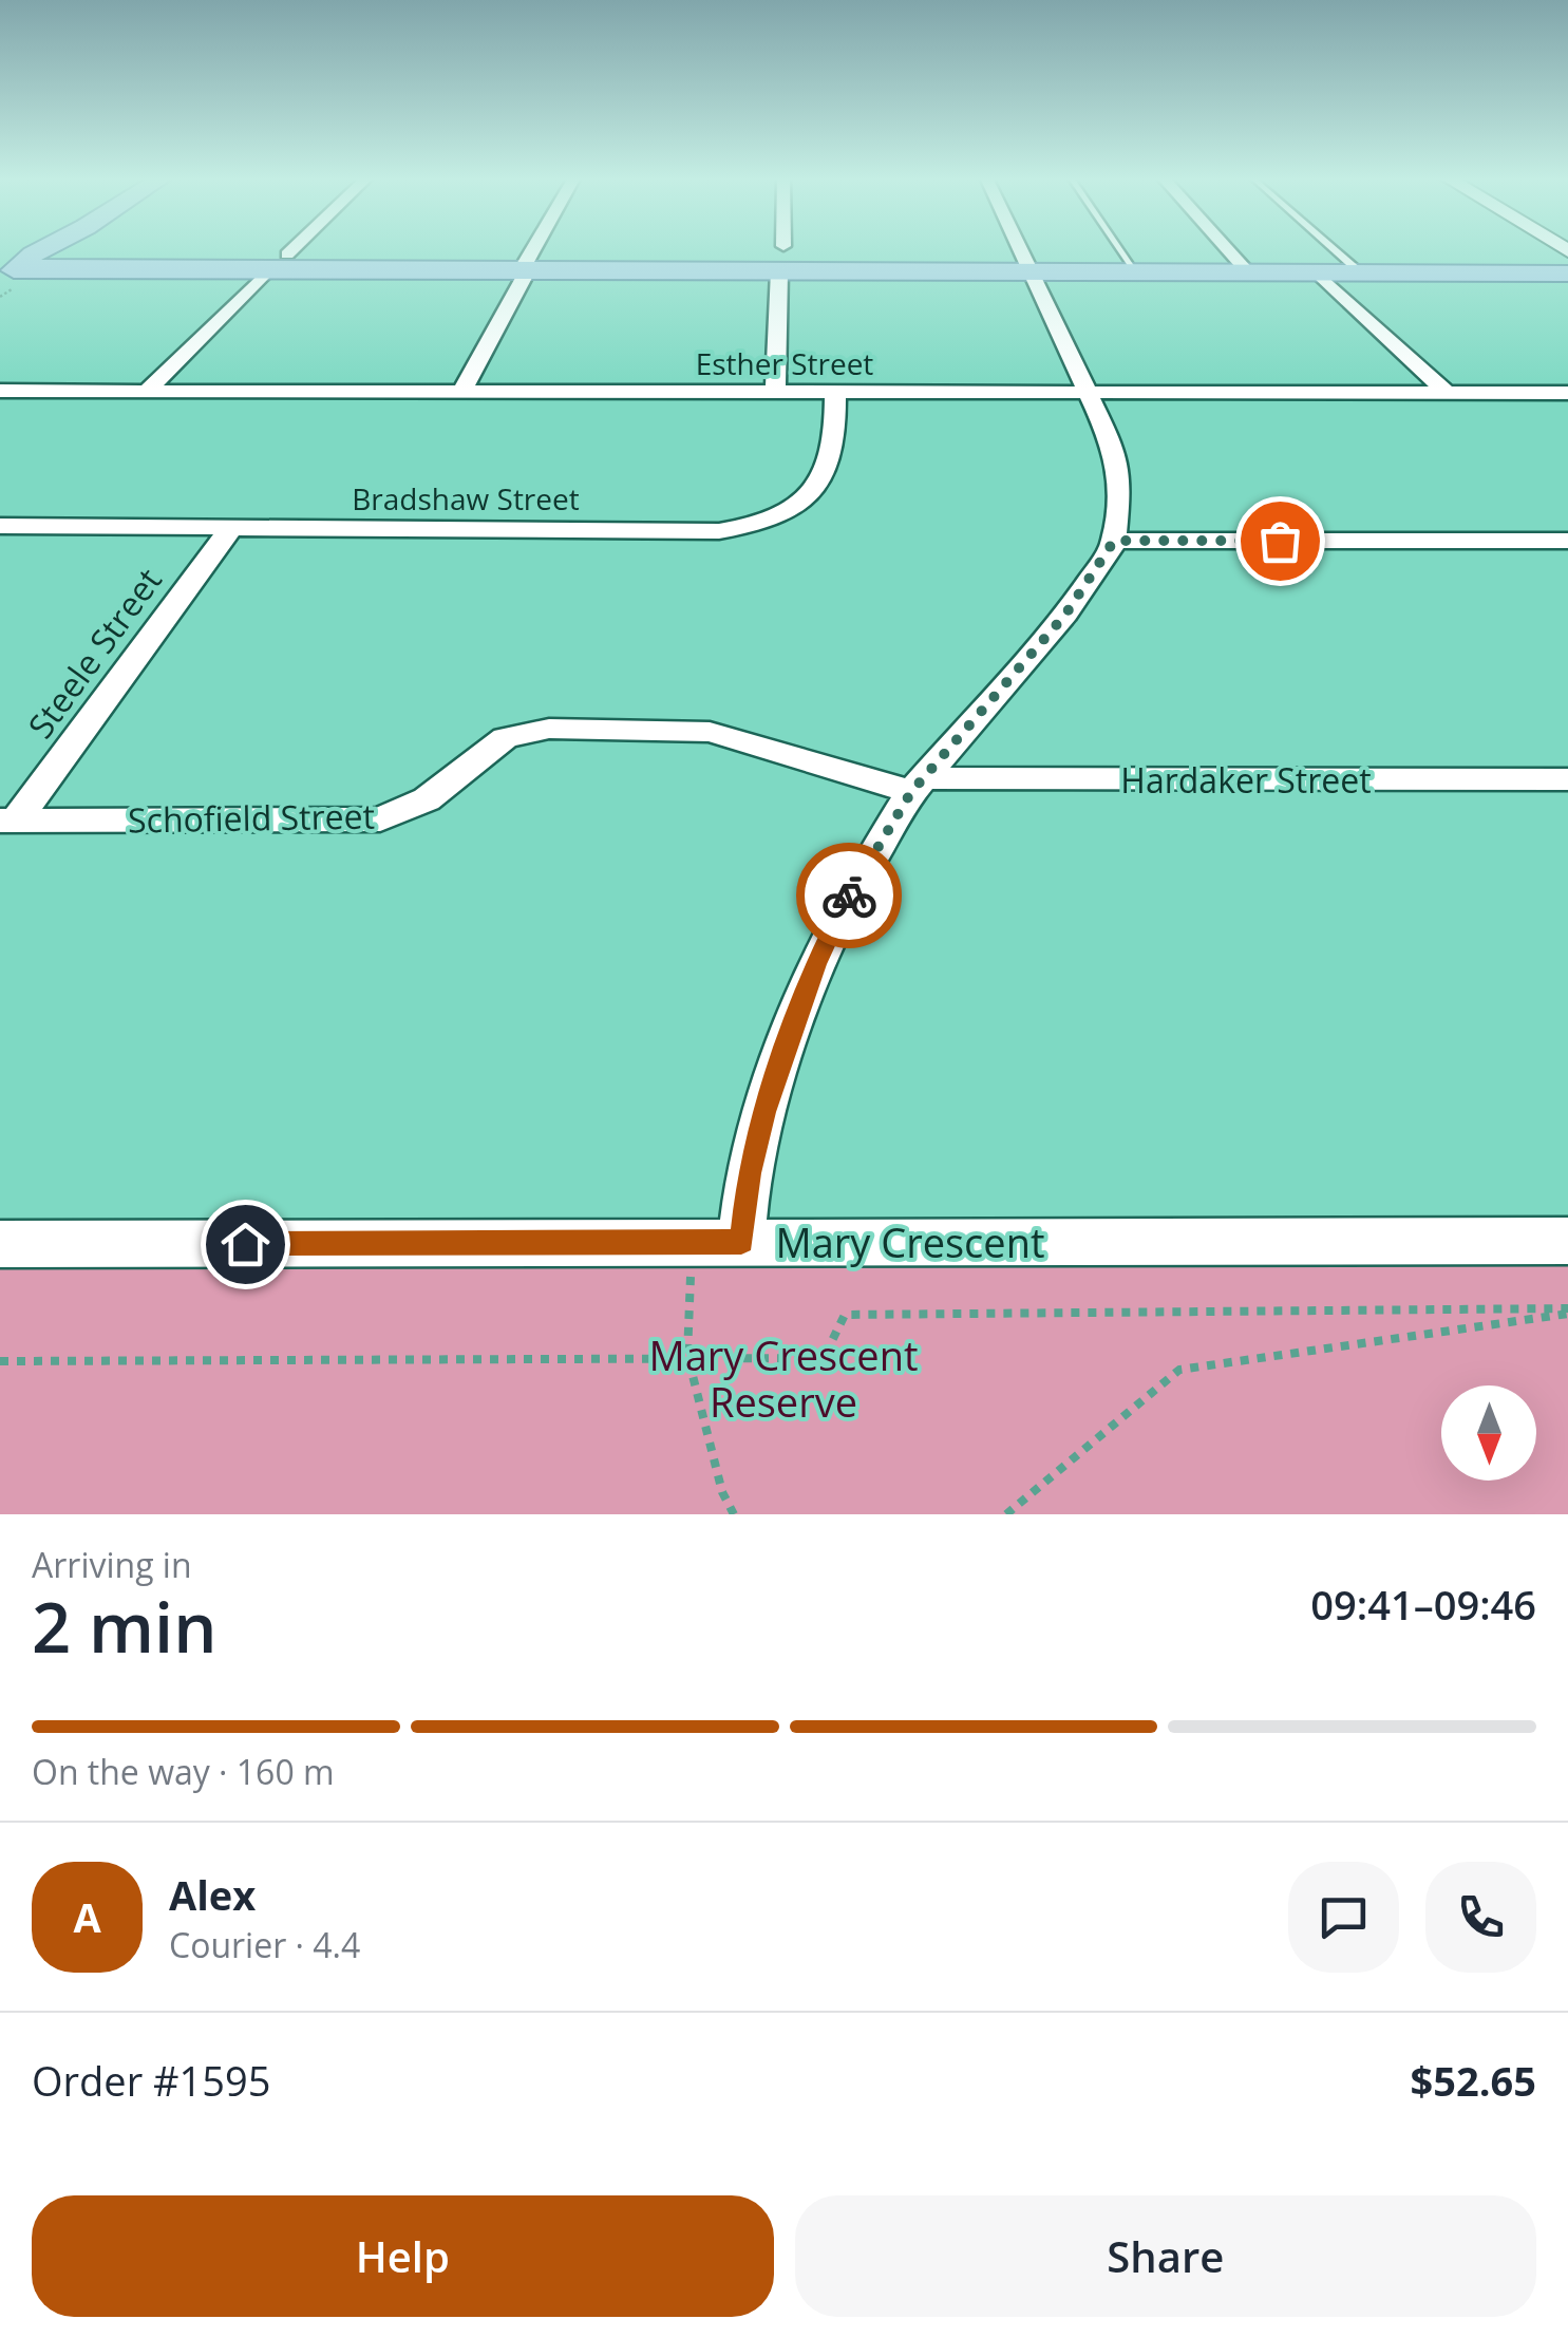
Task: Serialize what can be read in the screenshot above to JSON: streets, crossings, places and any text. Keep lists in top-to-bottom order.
{
  "streets": {
    "street": [
      "Esther Street",
      "Bradshaw Street",
      "Steele Street",
      "Hardaker Street",
      "Schofield Street",
      "Mary Crescent"
    ]
  },
  "crossings": [
    ["Esther Street", "Bradshaw Street"],
    ["Bradshaw Street", "Steele Street"],
    ["Steele Street", "Schofield Street"],
    ["Hardaker Street", "Schofield Street"]
  ],
  "parks": ["Mary Crescent Reserve"],
  "north": "bottom",
  "page": {
    "heading": ["2 min", "Arriving in", "09:41–09:46"],
    "panel": [
      "Alex",
      "Courier · 4.4",
      "Order #1595",
      "$52.65"
    ],
    "bar": "On the way · 160 m",
    "round": "A",
    "buttons": ["Help", "Share"]
  }
}
